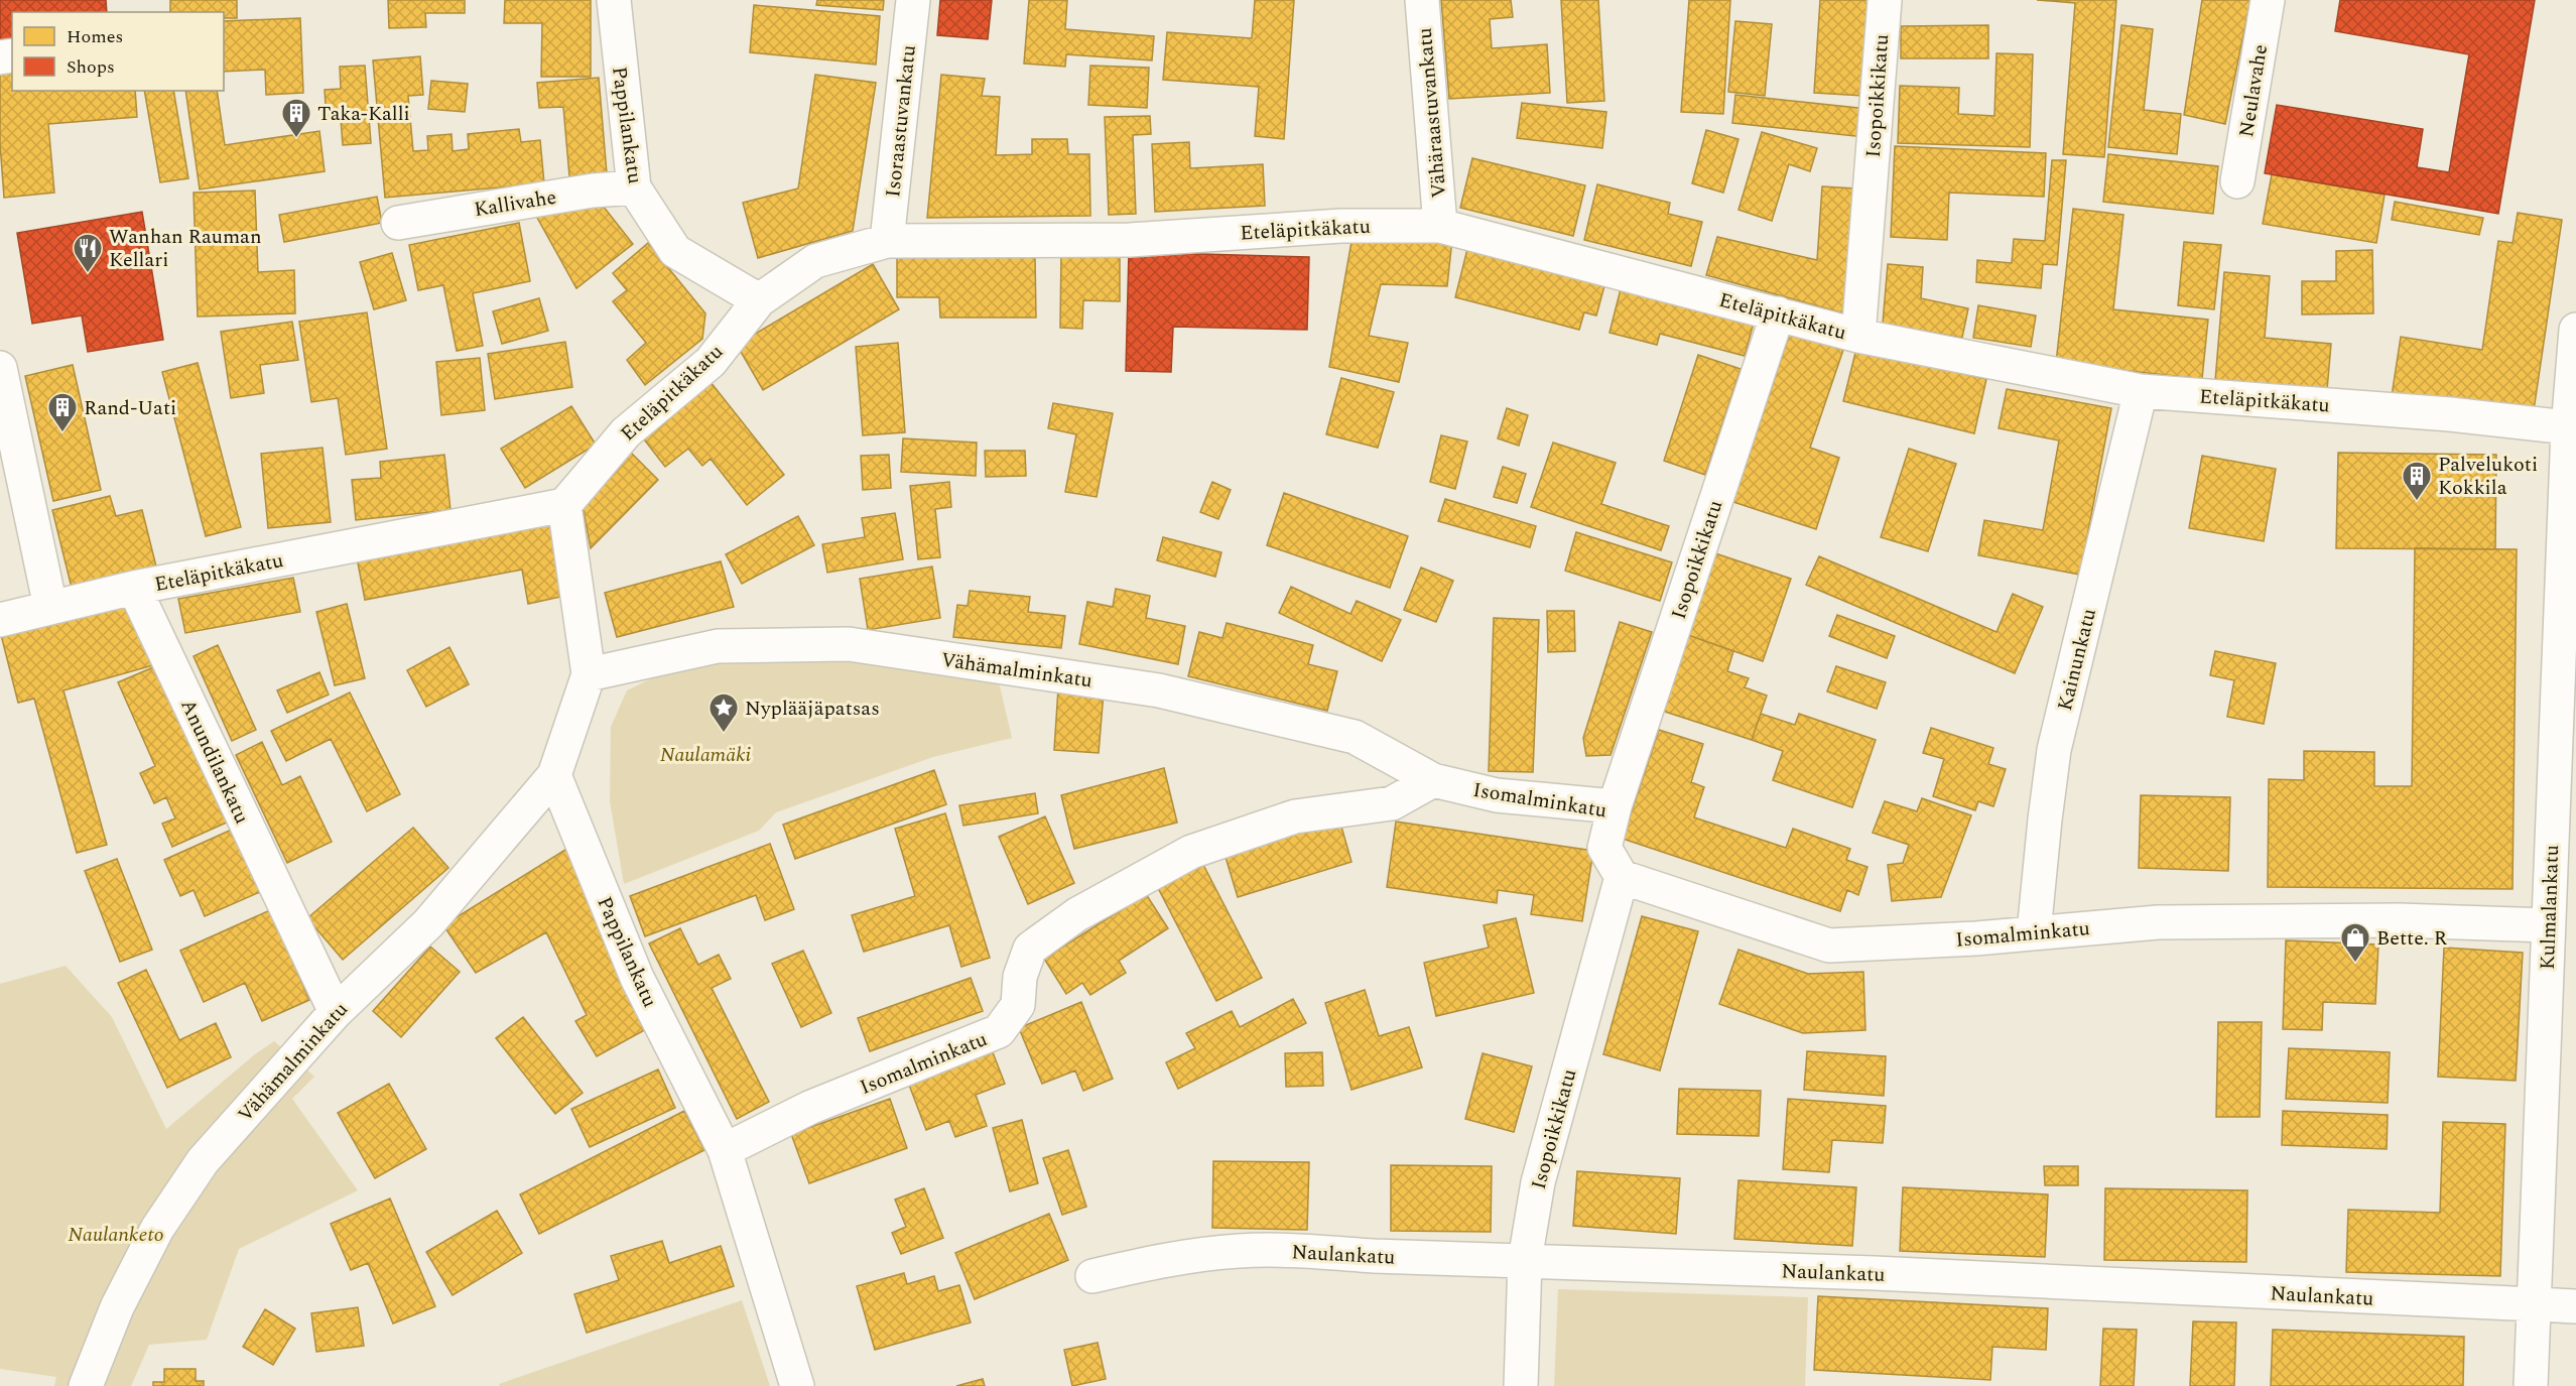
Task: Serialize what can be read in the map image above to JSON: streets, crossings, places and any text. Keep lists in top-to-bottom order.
{
  "streets": {
    "street": [
      "Neulavahe",
      "Isopoikkikatu",
      "Vähäraastuvankatu",
      "Isoraastuvankatu",
      "Pappilankatu",
      "Kallivahe",
      "Eteläpitkäkatu",
      "Kainunkatu",
      "Vähämalminkatu",
      "Anundilankatu",
      "Isomalminkatu",
      "Kulmalankatu",
      "Naulankatu"
    ]
  },
  "crossings": [
    ["Isopoikkikatu", "Eteläpitkäkatu"],
    ["Isopoikkikatu", "Isomalminkatu"],
    ["Isopoikkikatu", "Naulankatu"],
    ["Vähäraastuvankatu", "Eteläpitkäkatu"],
    ["Isoraastuvankatu", "Eteläpitkäkatu"],
    ["Pappilankatu", "Kallivahe"],
    ["Pappilankatu", "Eteläpitkäkatu"],
    ["Pappilankatu", "Vähämalminkatu"],
    ["Pappilankatu", "Isomalminkatu"],
    ["Eteläpitkäkatu", "Kainunkatu"],
    ["Eteläpitkäkatu", "Anundilankatu"],
    ["Eteläpitkäkatu", "Kulmalankatu"],
    ["Kainunkatu", "Isomalminkatu"],
    ["Vähämalminkatu", "Anundilankatu"],
    ["Vähämalminkatu", "Isomalminkatu"],
    ["Isomalminkatu", "Kulmalankatu"],
    ["Kulmalankatu", "Naulankatu"]
  ],
  "parks": ["Naulamäki", "Naulanketo"],
  "places": {
    "building": ["Taka-Kalli", "Rand-Uati", "Palvelukoti Kokkila"],
    "restaurant": ["Wanhan Rauman Kellari"],
    "place": ["Nyplääjäpatsas"],
    "shop": ["Bette. R"]
  },
  "legend": ["Homes", "Shops"]
}
